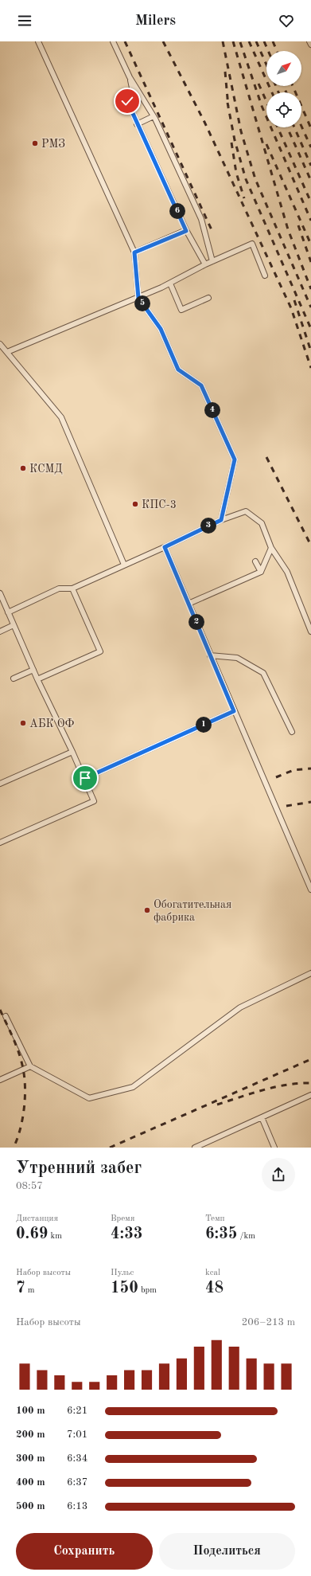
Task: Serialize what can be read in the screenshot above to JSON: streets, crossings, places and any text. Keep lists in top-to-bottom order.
{
  "places": [
    "РМЗ",
    "КСМД",
    "КПС-3",
    "АБК ОФ",
    "Обогатительная фабрика"
  ],
  "north": "top right",
  "page": {
    "header": "Milers",
    "pins": [
      "6",
      "5",
      "4",
      "3",
      "2",
      "1"
    ],
    "heading": ["Утренний забег", "08:57"],
    "stats": [
      ["Дистанция", "0.69 km"],
      ["Время", "4:33"],
      ["Темп", "6:35 /km"],
      ["Набор высоты", "7 m"],
      ["Пульс", "150 bpm"],
      ["kcal", "48"]
    ],
    "chart": ["Набор высоты", "206–213 m"],
    "list": [
      {
        "name": "100 m",
        "note": "6:21"
      },
      {
        "name": "200 m",
        "note": "7:01"
      },
      {
        "name": "300 m",
        "note": "6:34"
      },
      {
        "name": "400 m",
        "note": "6:37"
      },
      {
        "name": "500 m",
        "note": "6:13"
      }
    ],
    "buttons": ["Сохранить", "Поделиться"]
  }
}
